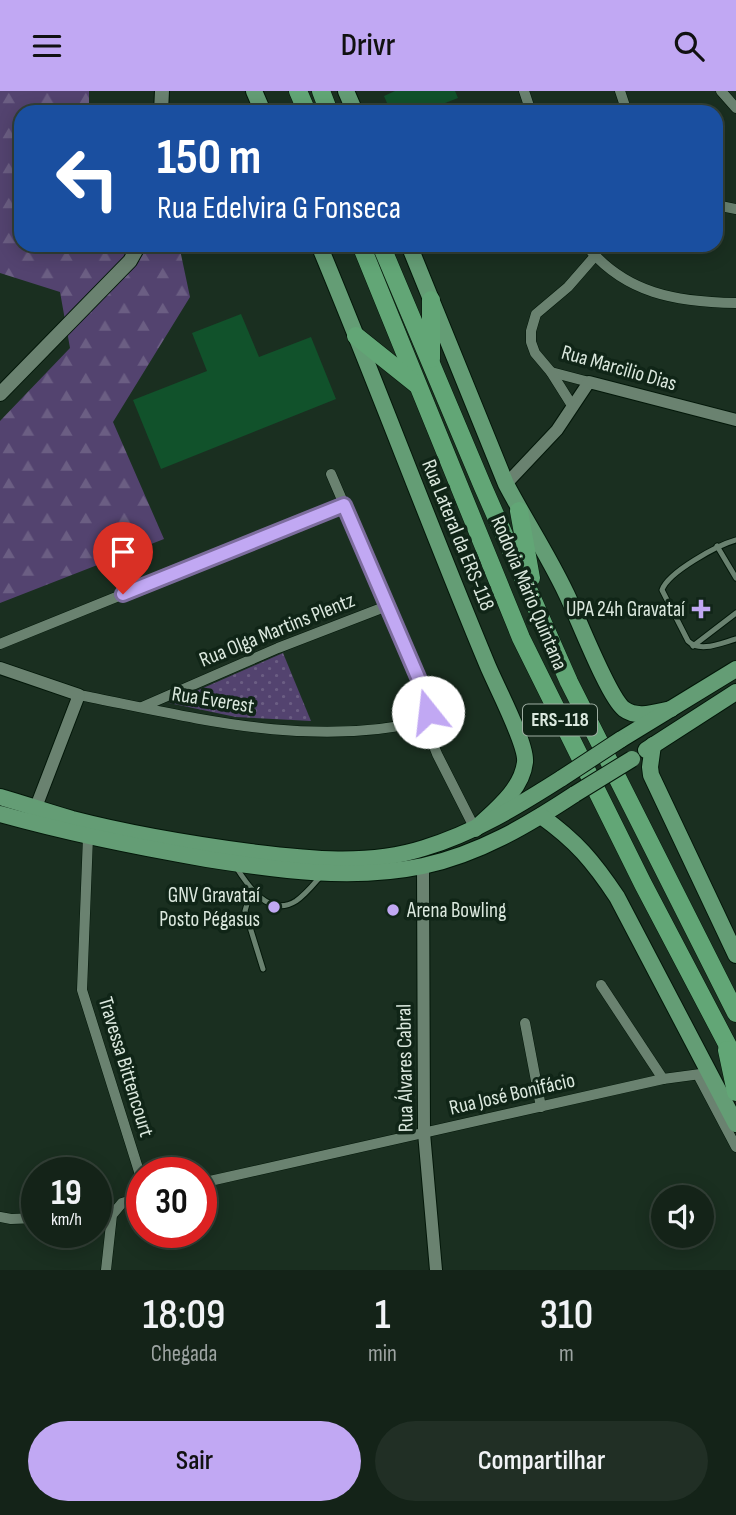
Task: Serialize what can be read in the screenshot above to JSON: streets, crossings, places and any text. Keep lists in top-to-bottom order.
{
  "streets": {
    "highway": ["Rodovia Mário Quintana", "ERS-118"],
    "main road": ["Rua Lateral da ERS-118"],
    "street": [
      "Rua Marcilio Dias",
      "Rua Olga Martins Plentz",
      "Rua Everest",
      "Travessa Bittencourt",
      "Rua Álvares Cabral",
      "Rua José Bonifácio"
    ]
  },
  "crossings": [
    ["Rua Olga Martins Plentz", "Rua Everest"],
    ["Rua Álvares Cabral", "Rua José Bonifácio"]
  ],
  "places": {
    "health": ["UPA 24h Gravataí"],
    "other": ["GNV Gravataí Posto Pégasus", "Arena Bowling"]
  },
  "page": {
    "header": "Drivr",
    "turn": ["150 m", "Rua Edelvira G Fonseca"],
    "speed": "19 km/h",
    "limit": "30",
    "eta": [
      "18:09",
      "Chegada",
      "1",
      "min",
      "310",
      "m"
    ],
    "buttons": ["Sair", "Compartilhar"]
  }
}
